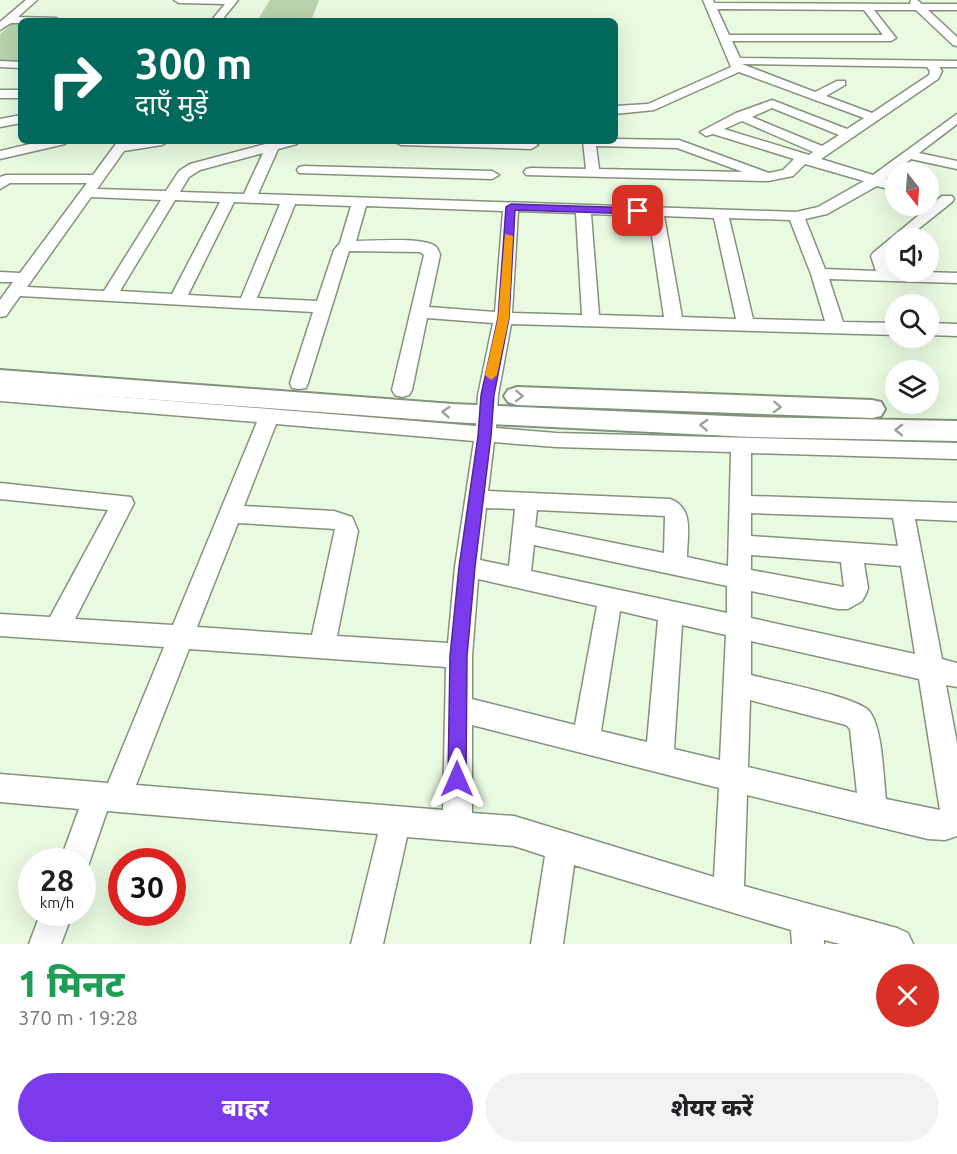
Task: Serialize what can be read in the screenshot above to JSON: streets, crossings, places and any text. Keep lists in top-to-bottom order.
{
  "north": "bottom",
  "page": {
    "turn": ["300 m", "दाएँ मुड़ें"],
    "speed": "28 km/h",
    "limit": "30",
    "heading": ["1 मिनट", "370 m · 19:28"],
    "buttons": ["बाहर", "शेयर करें"]
  }
}
